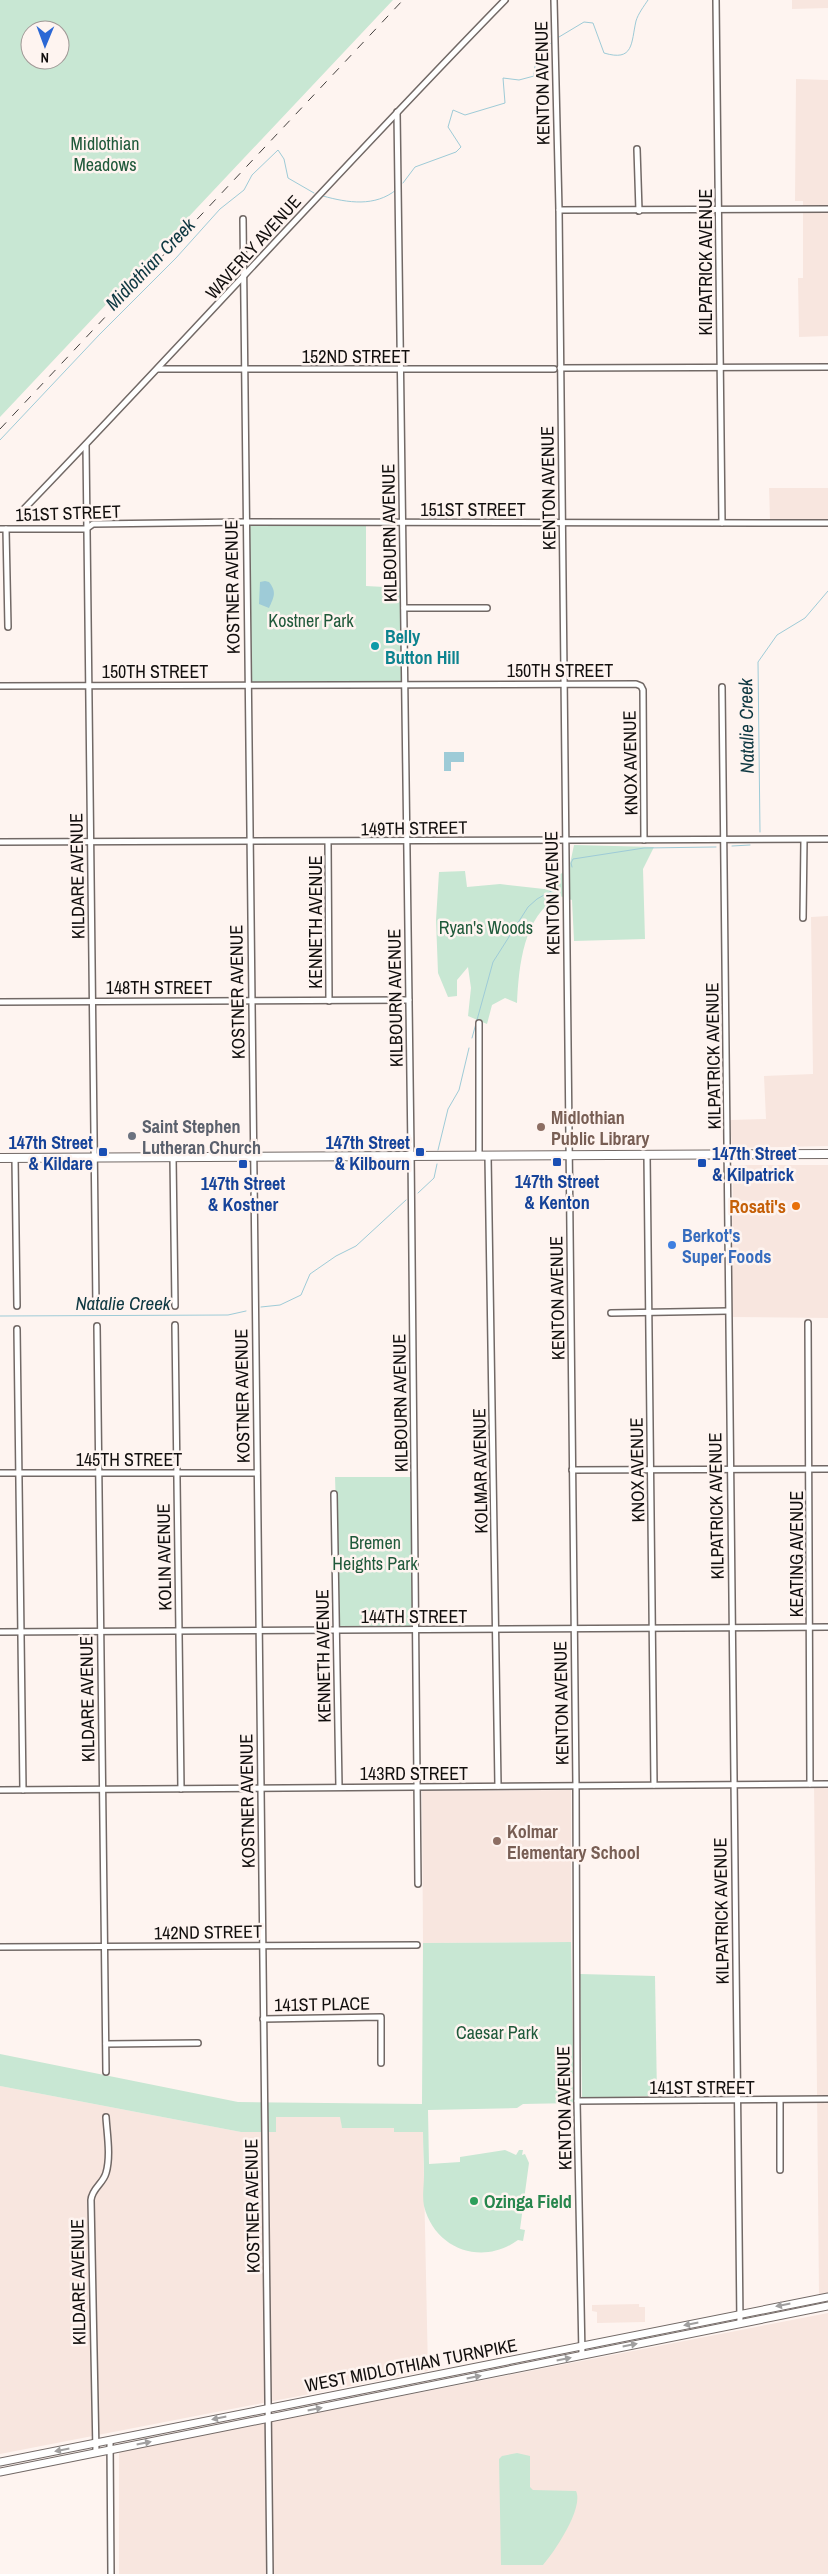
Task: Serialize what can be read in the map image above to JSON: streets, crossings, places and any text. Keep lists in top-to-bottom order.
{
  "streets": {
    "main road": ["WEST MIDLOTHIAN TURNPIKE"],
    "street": [
      "KENTON AVENUE",
      "WAVERLY AVENUE",
      "KILPATRICK AVENUE",
      "152ND STREET",
      "151ST STREET",
      "KILBOURN AVENUE",
      "KOSTNER AVENUE",
      "150TH STREET",
      "KNOX AVENUE",
      "149TH STREET",
      "KILDARE AVENUE",
      "KENNETH AVENUE",
      "148TH STREET",
      "145TH STREET",
      "KOLMAR AVENUE",
      "KEATING AVENUE",
      "KOLIN AVENUE",
      "144TH STREET",
      "143RD STREET",
      "142ND STREET",
      "141ST PLACE",
      "141ST STREET"
    ]
  },
  "crossings": [
    ["KENTON AVENUE", "152ND STREET"],
    ["KENTON AVENUE", "151ST STREET"],
    ["KENTON AVENUE", "150TH STREET"],
    ["KENTON AVENUE", "149TH STREET"],
    ["KENTON AVENUE", "144TH STREET"],
    ["KENTON AVENUE", "143RD STREET"],
    ["KENTON AVENUE", "141ST STREET"],
    ["KENTON AVENUE", "WEST MIDLOTHIAN TURNPIKE"],
    ["WAVERLY AVENUE", "152ND STREET"],
    ["WAVERLY AVENUE", "KILBOURN AVENUE"],
    ["WAVERLY AVENUE", "KOSTNER AVENUE"],
    ["WAVERLY AVENUE", "KILDARE AVENUE"],
    ["KILPATRICK AVENUE", "152ND STREET"],
    ["KILPATRICK AVENUE", "151ST STREET"],
    ["KILPATRICK AVENUE", "149TH STREET"],
    ["KILPATRICK AVENUE", "144TH STREET"],
    ["KILPATRICK AVENUE", "143RD STREET"],
    ["KILPATRICK AVENUE", "141ST STREET"],
    ["KILPATRICK AVENUE", "WEST MIDLOTHIAN TURNPIKE"],
    ["152ND STREET", "KILBOURN AVENUE"],
    ["152ND STREET", "KOSTNER AVENUE"],
    ["151ST STREET", "KILBOURN AVENUE"],
    ["151ST STREET", "KOSTNER AVENUE"],
    ["151ST STREET", "KILDARE AVENUE"],
    ["KILBOURN AVENUE", "150TH STREET"],
    ["KILBOURN AVENUE", "149TH STREET"],
    ["KILBOURN AVENUE", "148TH STREET"],
    ["KILBOURN AVENUE", "144TH STREET"],
    ["KILBOURN AVENUE", "143RD STREET"],
    ["KOSTNER AVENUE", "150TH STREET"],
    ["KOSTNER AVENUE", "149TH STREET"],
    ["KOSTNER AVENUE", "148TH STREET"],
    ["KOSTNER AVENUE", "145TH STREET"],
    ["KOSTNER AVENUE", "144TH STREET"],
    ["KOSTNER AVENUE", "143RD STREET"],
    ["KOSTNER AVENUE", "142ND STREET"],
    ["KOSTNER AVENUE", "141ST PLACE"],
    ["KOSTNER AVENUE", "WEST MIDLOTHIAN TURNPIKE"],
    ["150TH STREET", "KNOX AVENUE"],
    ["150TH STREET", "KILDARE AVENUE"],
    ["KNOX AVENUE", "149TH STREET"],
    ["KNOX AVENUE", "144TH STREET"],
    ["KNOX AVENUE", "143RD STREET"],
    ["149TH STREET", "KILDARE AVENUE"],
    ["149TH STREET", "KENNETH AVENUE"],
    ["KILDARE AVENUE", "148TH STREET"],
    ["KILDARE AVENUE", "145TH STREET"],
    ["KILDARE AVENUE", "144TH STREET"],
    ["KILDARE AVENUE", "143RD STREET"],
    ["KILDARE AVENUE", "142ND STREET"],
    ["KILDARE AVENUE", "WEST MIDLOTHIAN TURNPIKE"],
    ["KENNETH AVENUE", "148TH STREET"],
    ["KENNETH AVENUE", "144TH STREET"],
    ["KENNETH AVENUE", "143RD STREET"],
    ["145TH STREET", "KOLIN AVENUE"],
    ["KOLMAR AVENUE", "144TH STREET"],
    ["KOLMAR AVENUE", "143RD STREET"],
    ["KEATING AVENUE", "144TH STREET"],
    ["KEATING AVENUE", "143RD STREET"],
    ["KOLIN AVENUE", "144TH STREET"],
    ["KOLIN AVENUE", "143RD STREET"]
  ],
  "water": ["Midlothian Creek", "Natalie Creek"],
  "parks": [
    "Midlothian Meadows",
    "Kostner Park",
    "Ryan's Woods",
    "Bremen Heights Park",
    "Caesar Park"
  ],
  "places": {
    "other": [
      "Belly Button Hill",
      "Midlothian Public Library",
      "Saint Stephen Lutheran Church",
      "Rosati's",
      "Berkot's Super Foods",
      "Kolmar Elementary School",
      "Ozinga Field"
    ],
    "transit": [
      "147th Street & Kildare",
      "147th Street & Kilbourn",
      "147th Street & Kenton",
      "147th Street & Kilpatrick",
      "147th Street & Kostner"
    ]
  },
  "north": "bottom"
}
